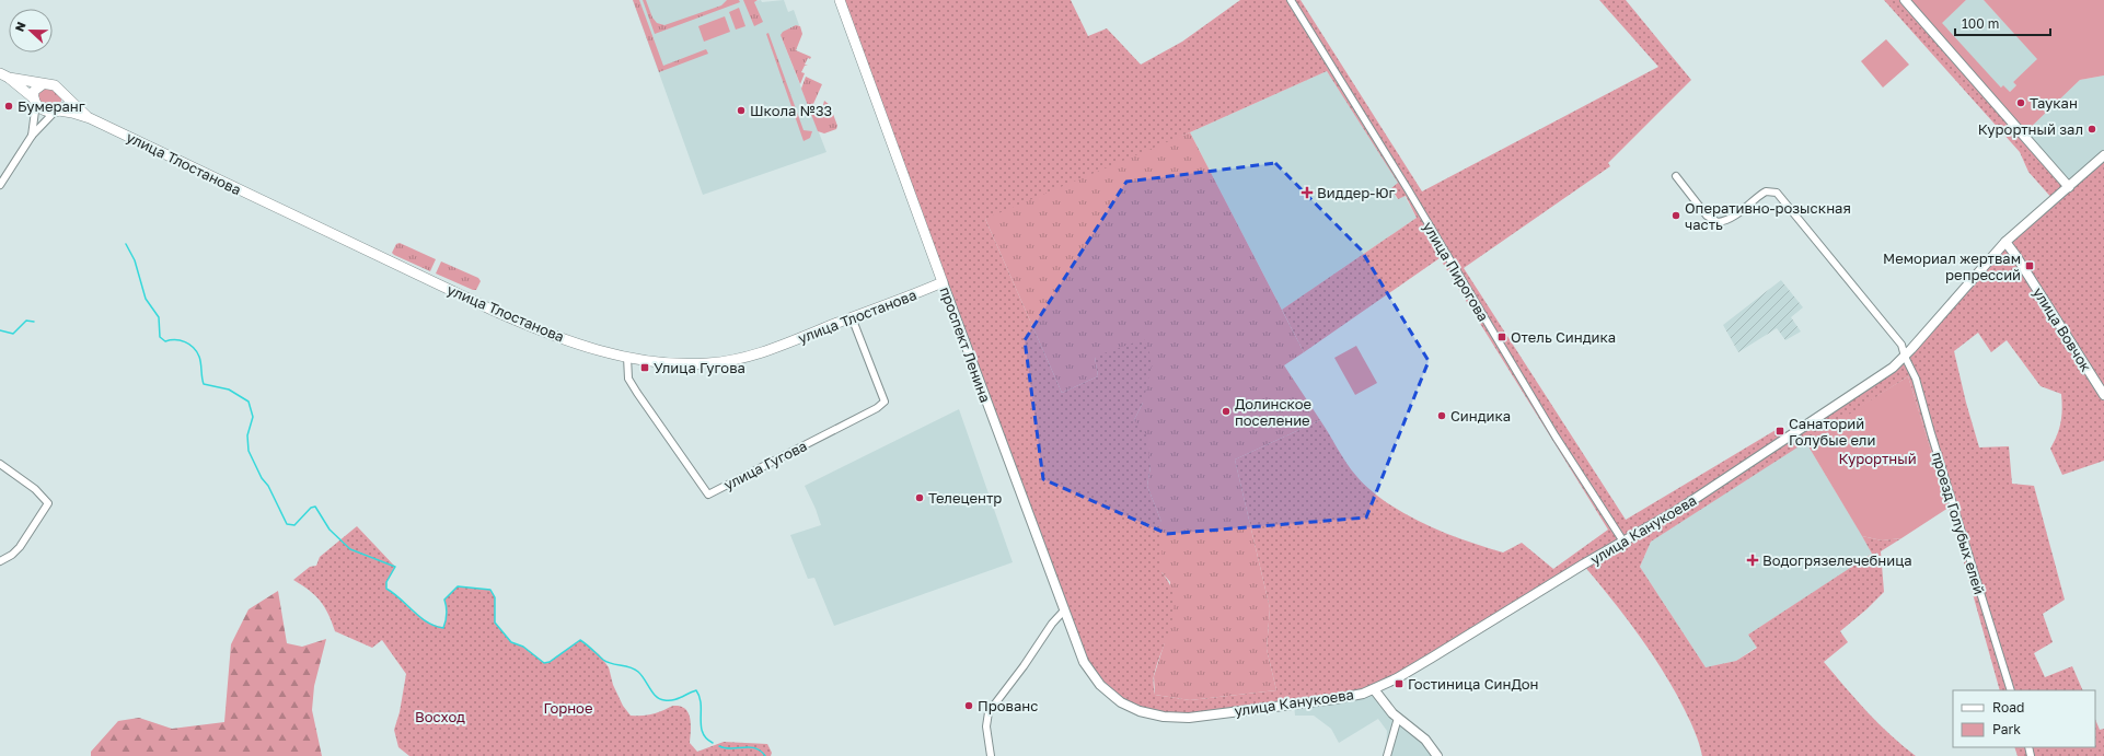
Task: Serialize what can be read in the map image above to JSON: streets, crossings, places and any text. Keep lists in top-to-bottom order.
{
  "streets": {
    "main road": ["улица Тлостанова", "проспект Ленина"],
    "street": [
      "улица Пирогова",
      "улица Вовчок",
      "улица Гугова",
      "проезд Голубых елей",
      "улица Канукоева"
    ]
  },
  "crossings": [
    ["улица Тлостанова", "проспект Ленина"],
    ["улица Тлостанова", "улица Гугова"],
    ["улица Пирогова", "улица Канукоева"],
    ["улица Вовчок", "улица Канукоева"],
    ["проспект Ленина", "улица Канукоева"],
    ["проезд Голубых елей", "улица Канукоева"]
  ],
  "parks": ["Курортный", "Горное", "Восход"],
  "places": {
    "other": [
      "Таукан",
      "Бумеранг",
      "Школа №33",
      "Курортный зал",
      "Оперативно-розыскная часть",
      "Долинское поселение",
      "Синдика",
      "Телецентр",
      "Прованс"
    ],
    "health": ["Виддер-Юг", "Водогрязелечебница"],
    "transit": [
      "Мемориал жертвам репрессий",
      "Отель Синдика",
      "Улица Гугова",
      "Санаторий Голубые ели",
      "Гостиница СинДон"
    ]
  },
  "legend": ["Road", "Park"],
  "scale_bar": "100 m",
  "north": "left"
}
